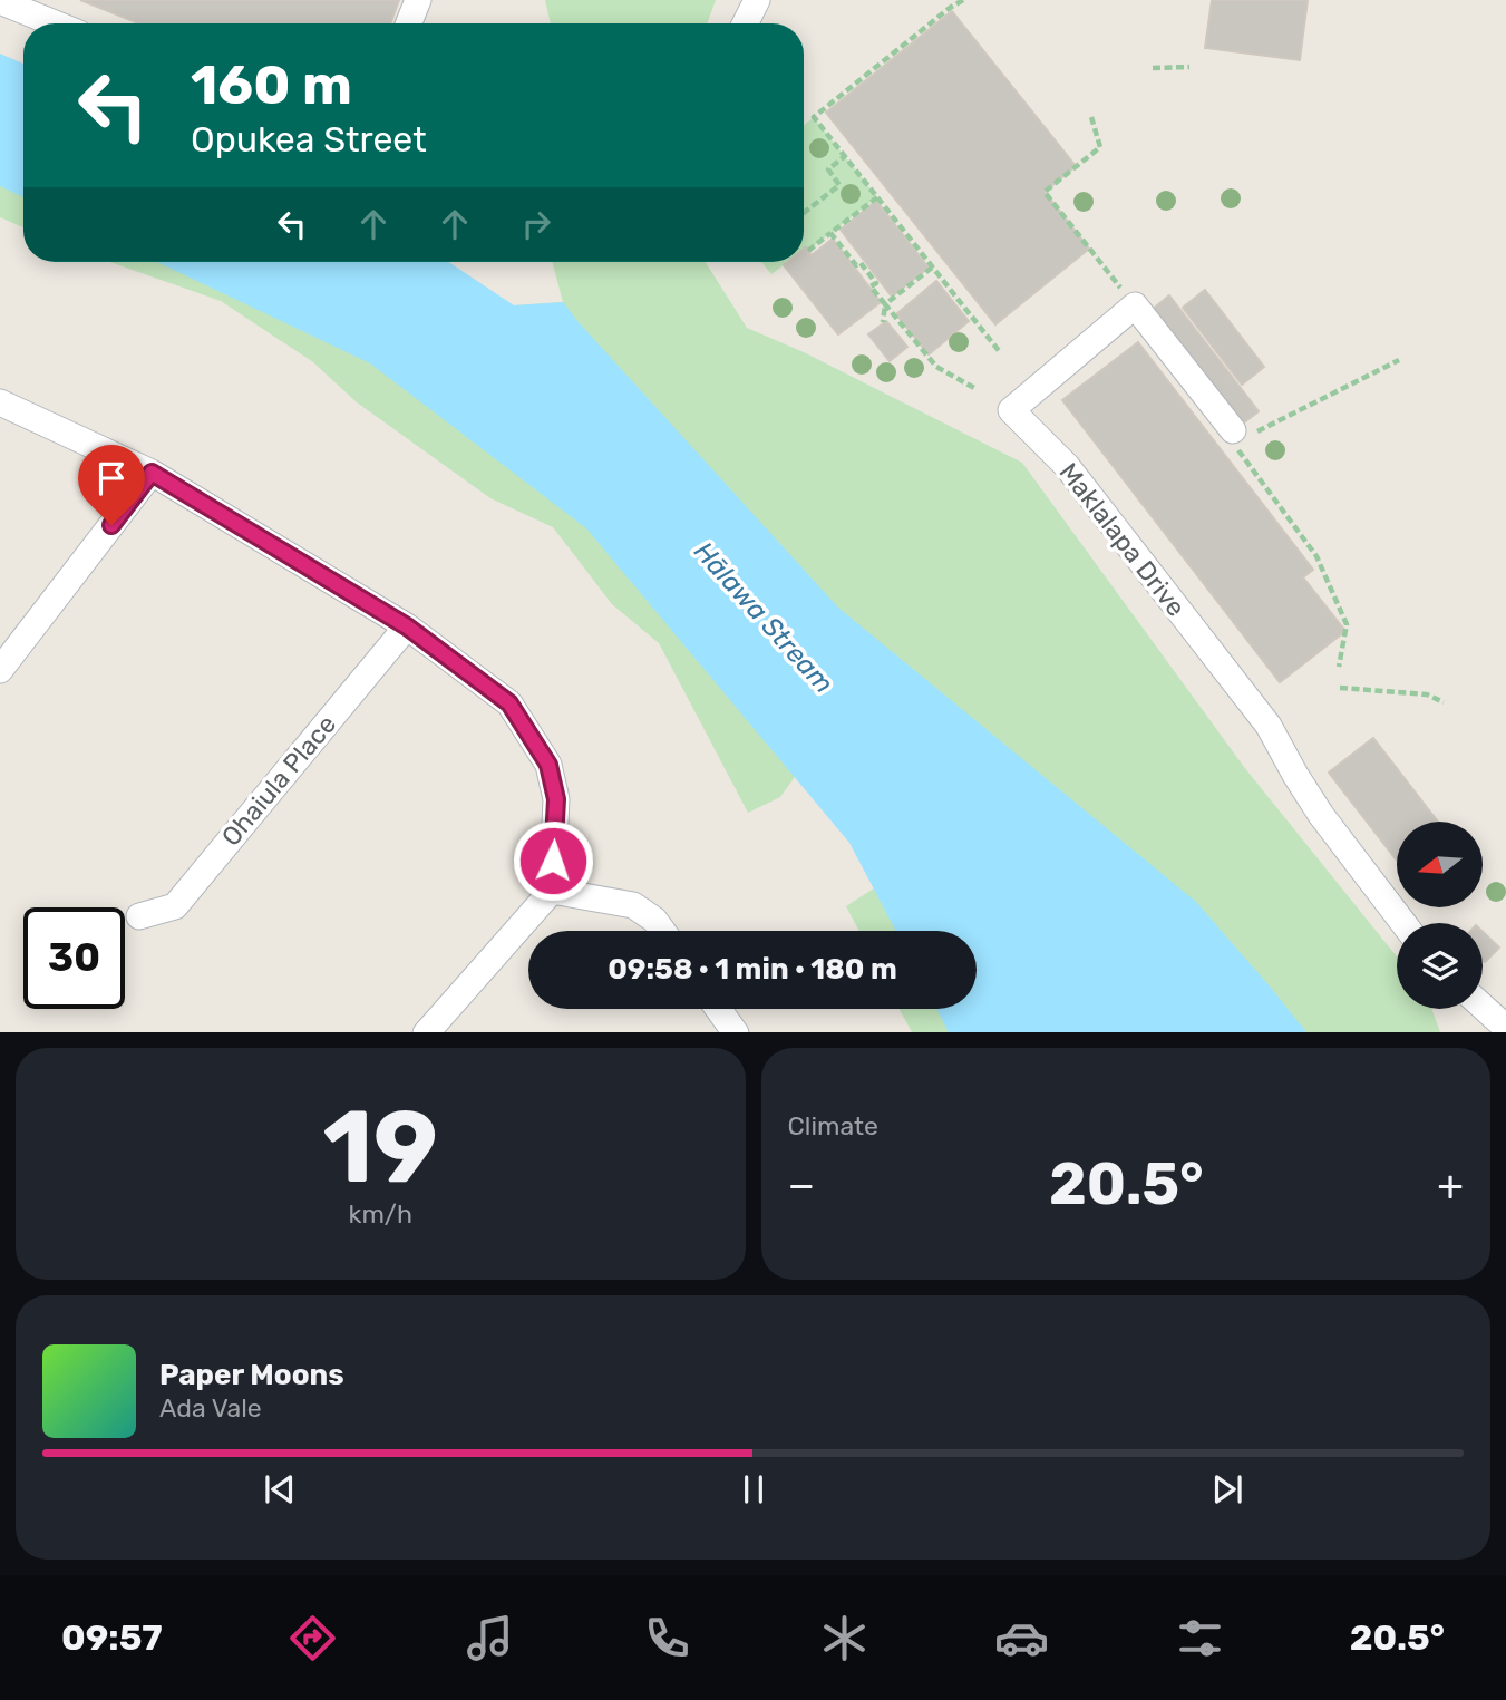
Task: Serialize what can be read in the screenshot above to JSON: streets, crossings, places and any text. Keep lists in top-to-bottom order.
{
  "streets": {
    "street": ["Maklalapa Drive", "Ohaiula Place"]
  },
  "water": ["Hālawa Stream"],
  "north": "left",
  "page": {
    "turn": ["160 m", "Opukea Street"],
    "limit": "30",
    "trip": "09:58 · 1 min · 180 m",
    "tile": [
      ["19", "km/h"],
      "Climate"
    ],
    "heat": ["−", "20.5°", "+"],
    "song": ["Paper Moons", "Ada Vale"],
    "tabs": ["09:57", "20.5°"]
  }
}
